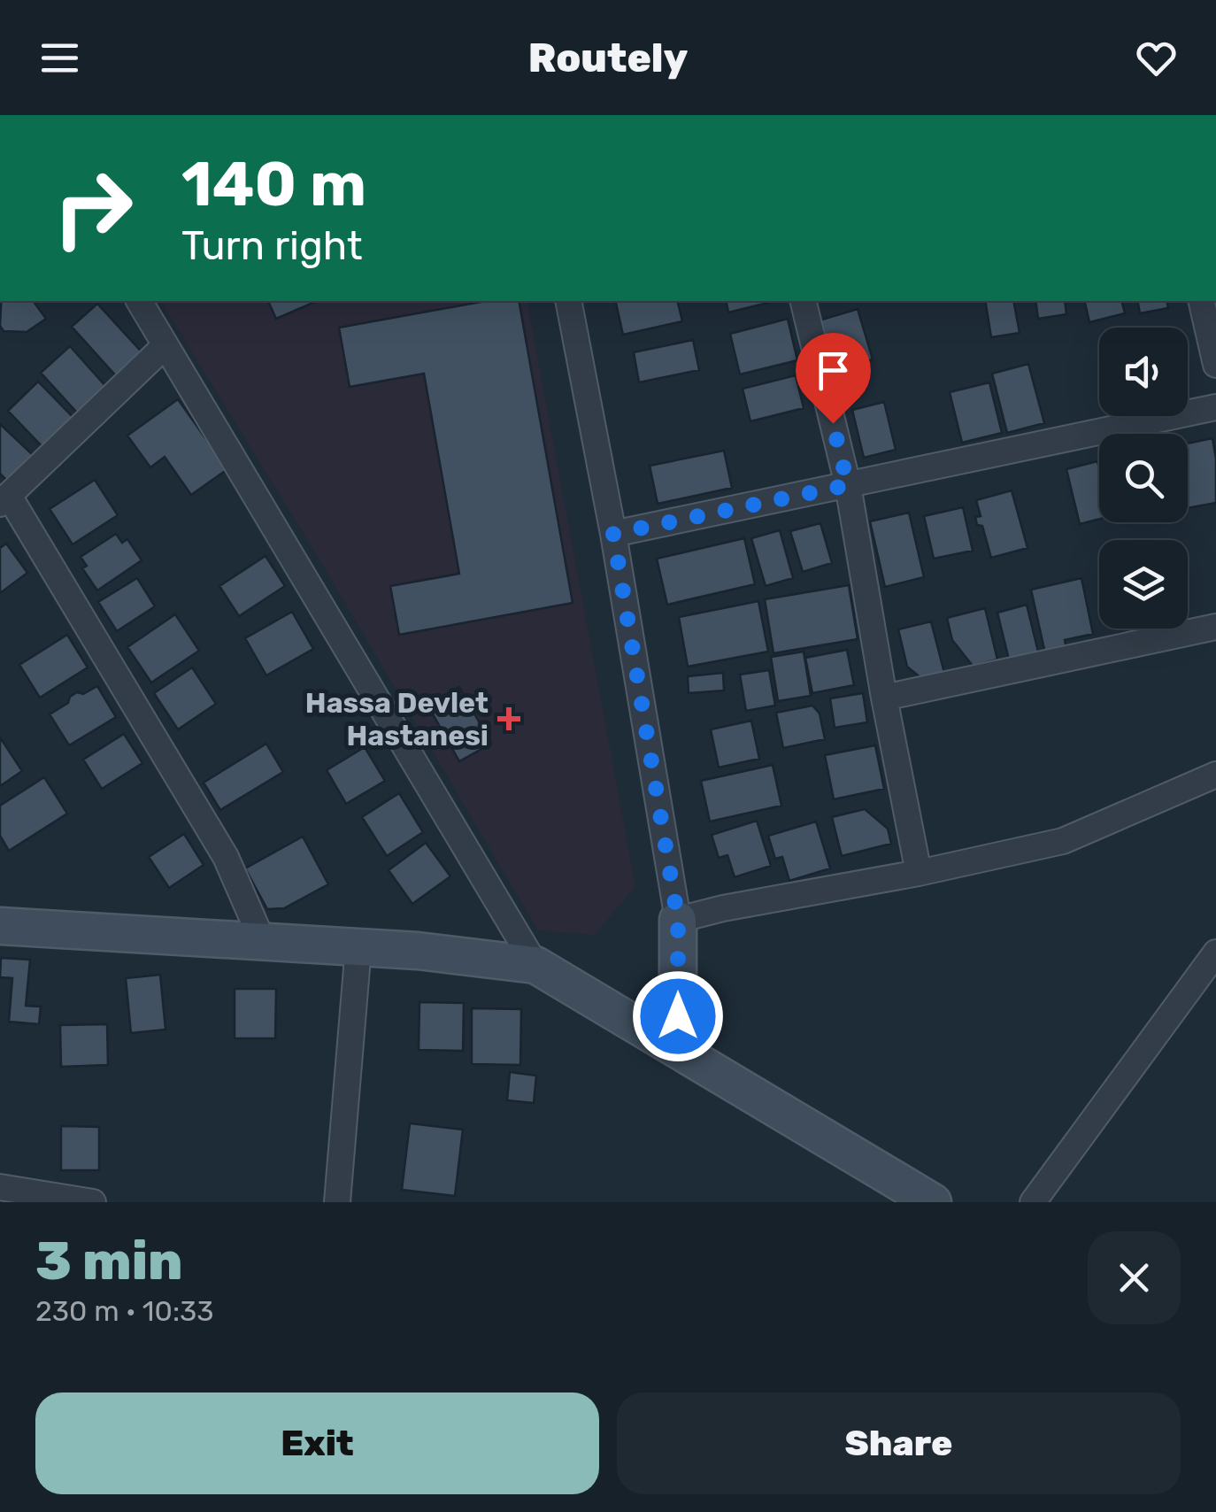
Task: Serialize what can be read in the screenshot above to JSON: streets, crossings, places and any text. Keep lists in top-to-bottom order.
{
  "places": {
    "health": ["Hassa Devlet Hastanesi"]
  },
  "page": {
    "header": "Routely",
    "turn": ["140 m", "Turn right"],
    "heading": ["3 min", "230 m · 10:33"],
    "buttons": ["Exit", "Share"]
  }
}
